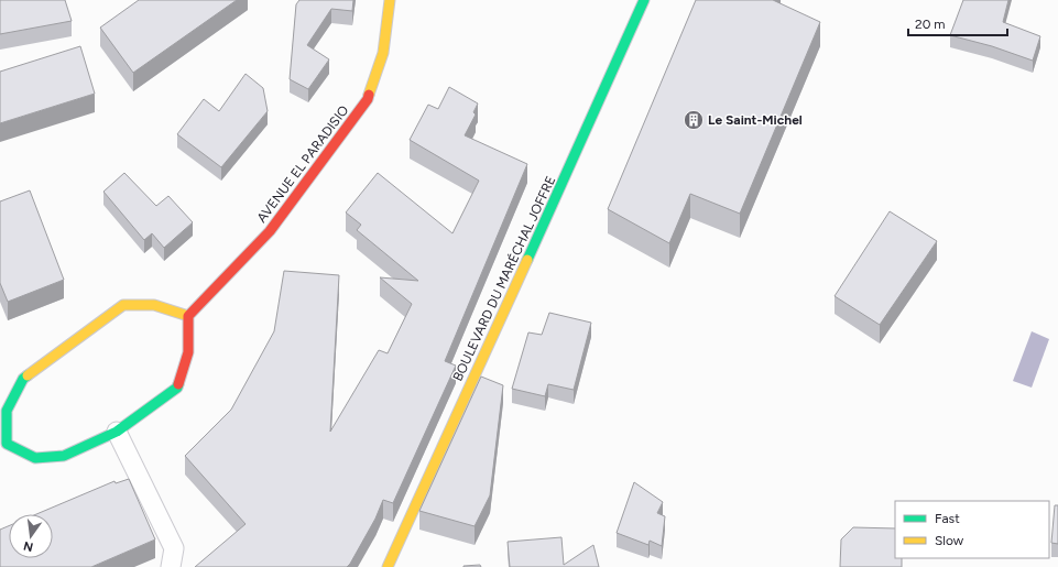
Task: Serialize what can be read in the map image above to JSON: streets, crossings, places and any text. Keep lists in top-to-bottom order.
{
  "streets": {
    "street": ["AVENUE EL PARADISIO", "BOULEVARD DU MARÉCHAL JOFFRE"]
  },
  "places": {
    "building": ["Le Saint-Michel"]
  },
  "legend": ["Fast", "Slow"],
  "scale_bar": "20 m",
  "north": "bottom"
}
